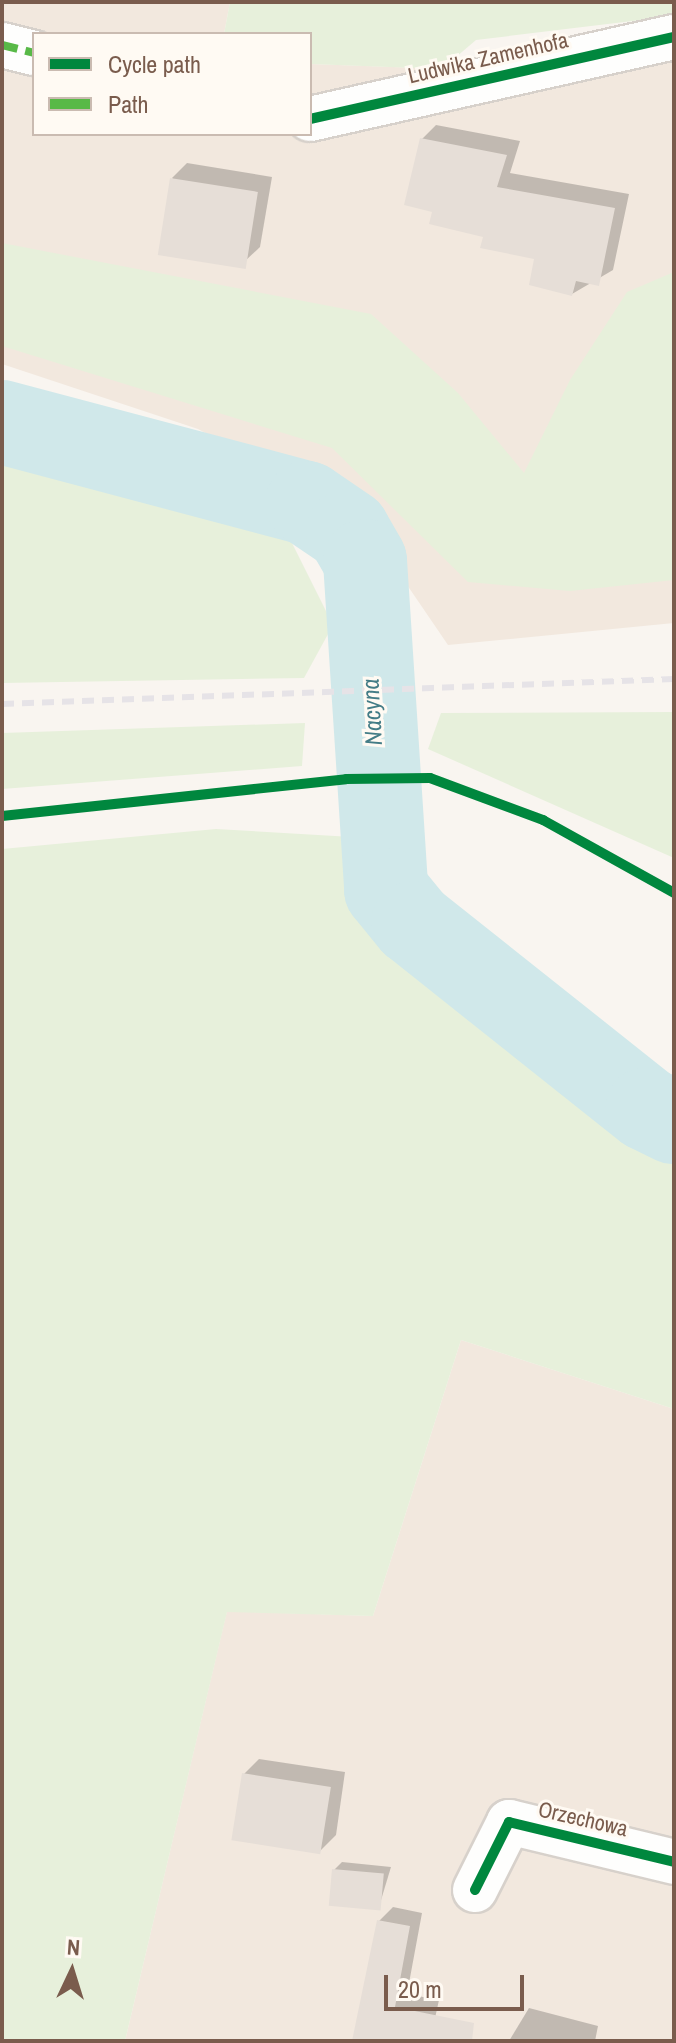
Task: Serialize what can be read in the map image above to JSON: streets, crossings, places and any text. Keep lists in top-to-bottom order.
{
  "streets": {
    "street": ["Ludwika Zamenhofa", "Orzechowa"]
  },
  "water": ["Nacyna"],
  "legend": ["Cycle path", "Path"],
  "scale_bar": "20 m",
  "north": "top"
}
